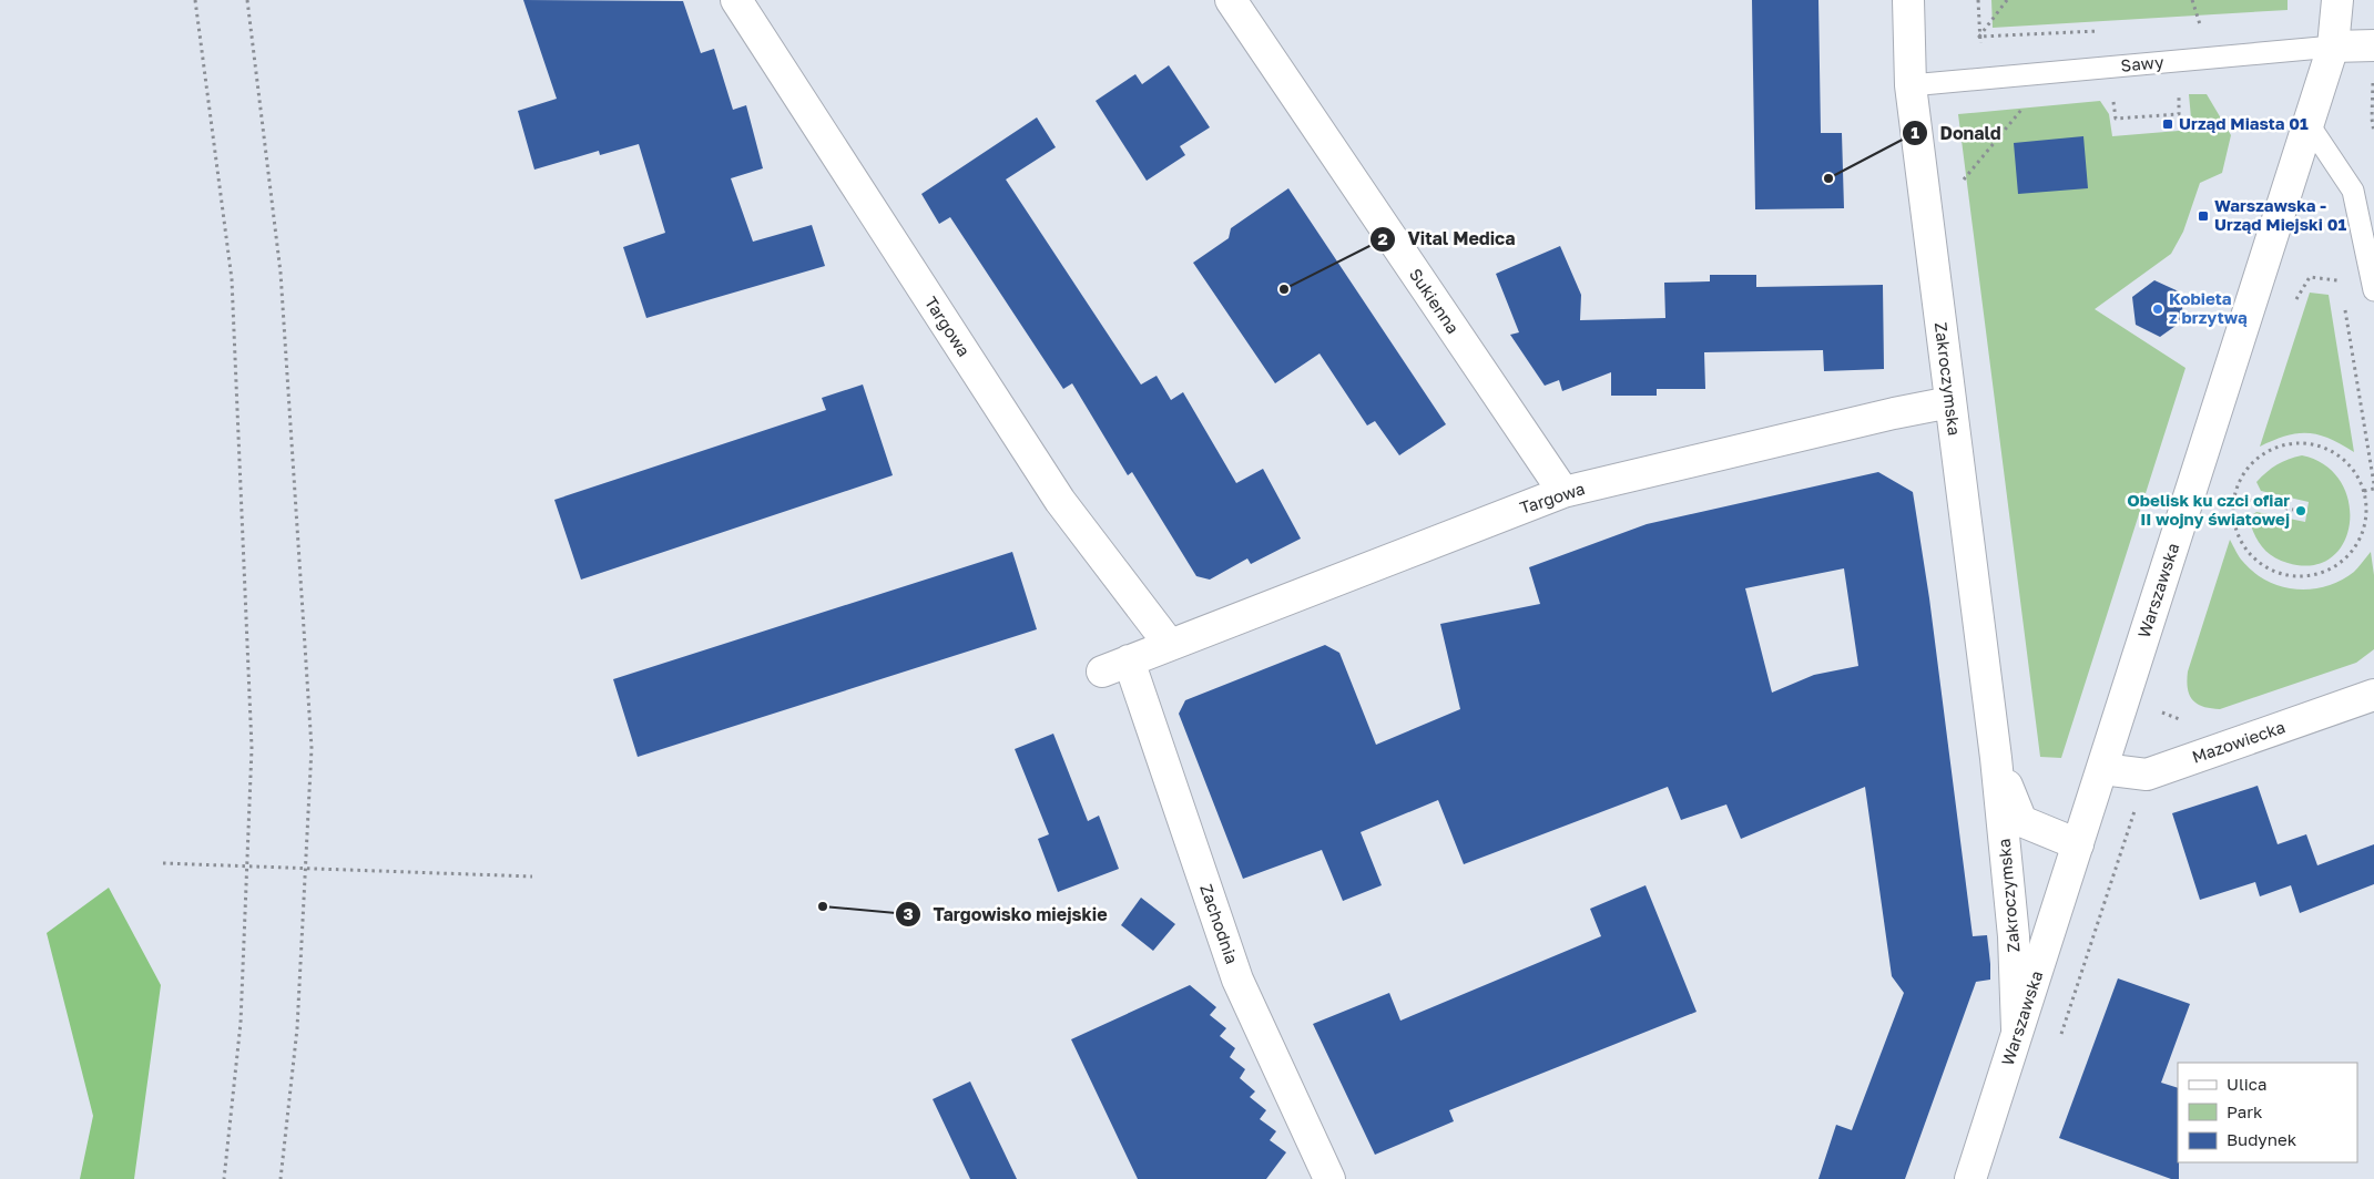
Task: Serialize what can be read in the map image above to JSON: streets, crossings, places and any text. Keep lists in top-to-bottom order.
{
  "streets": {
    "street": [
      "Sawy",
      "Sukienna",
      "Targowa",
      "Zakroczymska",
      "Warszawska",
      "Mazowiecka",
      "Zachodnia"
    ]
  },
  "crossings": [
    ["Sawy", "Zakroczymska"],
    ["Sawy", "Warszawska"],
    ["Sukienna", "Targowa"],
    ["Targowa", "Zakroczymska"],
    ["Targowa", "Zachodnia"],
    ["Zakroczymska", "Warszawska"],
    ["Warszawska", "Mazowiecka"]
  ],
  "places": {
    "transit": ["Urząd Miasta 01", "Warszawska - Urząd Miejski 01"],
    "other": [
      "Donald",
      "Vital Medica",
      "Kobieta z brzytwą",
      "Obelisk ku czci ofiar II wojny światowej",
      "Targowisko miejskie"
    ]
  },
  "legend": ["Ulica", "Park", "Budynek"]
}
